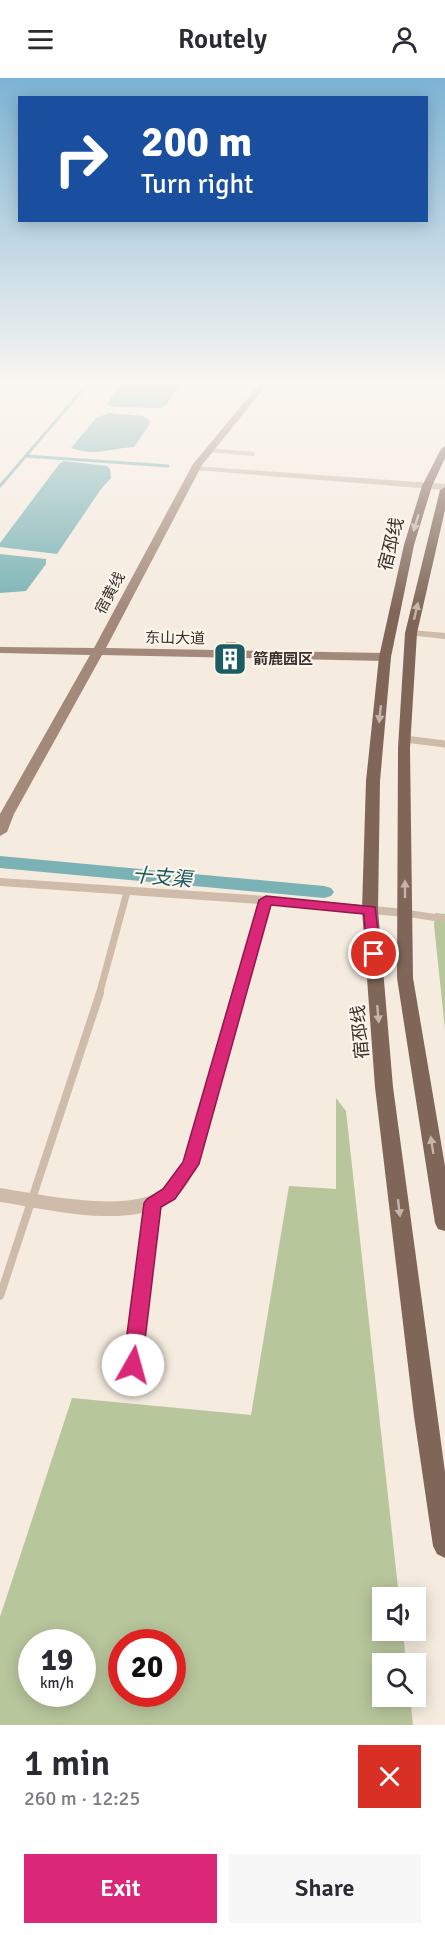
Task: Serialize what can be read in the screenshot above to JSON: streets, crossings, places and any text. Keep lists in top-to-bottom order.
{
  "streets": {
    "main road": ["宿邳线", "宿黄线", "东山大道"]
  },
  "crossings": [
    ["宿邳线", "东山大道"],
    ["宿黄线", "东山大道"]
  ],
  "water": ["十支渠"],
  "places": {
    "building": ["箭鹿园区"]
  },
  "page": {
    "header": "Routely",
    "turn": ["200 m", "Turn right"],
    "speed": "19 km/h",
    "limit": "20",
    "heading": ["1 min", "260 m · 12:25"],
    "buttons": ["Exit", "Share"]
  }
}
